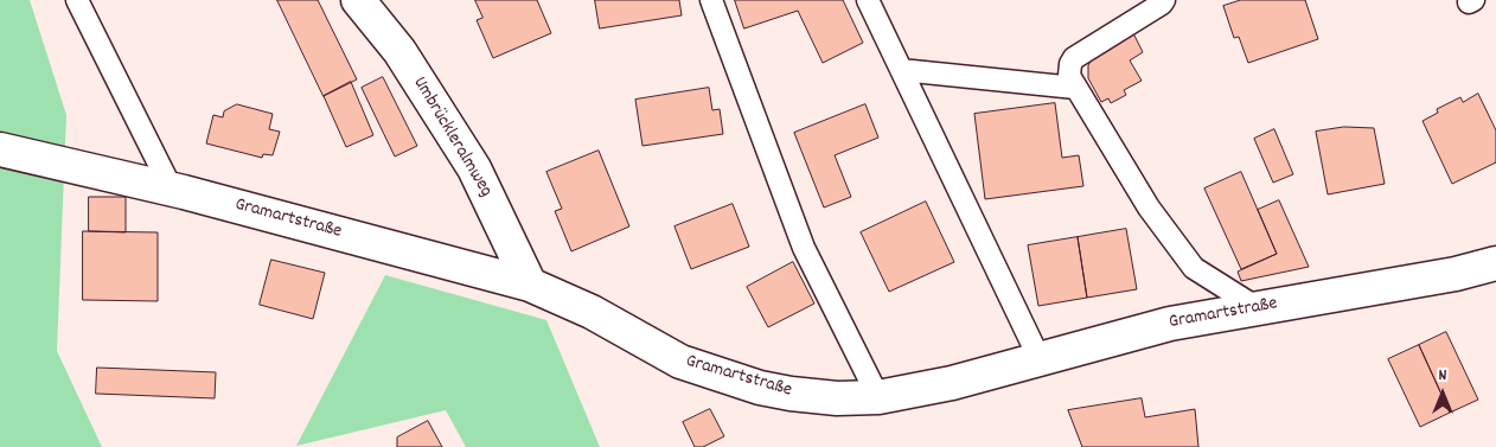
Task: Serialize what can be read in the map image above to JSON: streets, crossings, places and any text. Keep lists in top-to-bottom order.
{
  "streets": {
    "street": ["Umbrückleralmweg", "Gramartstraße"]
  },
  "crossings": [
    ["Umbrückleralmweg", "Gramartstraße"]
  ],
  "north": "top"
}
